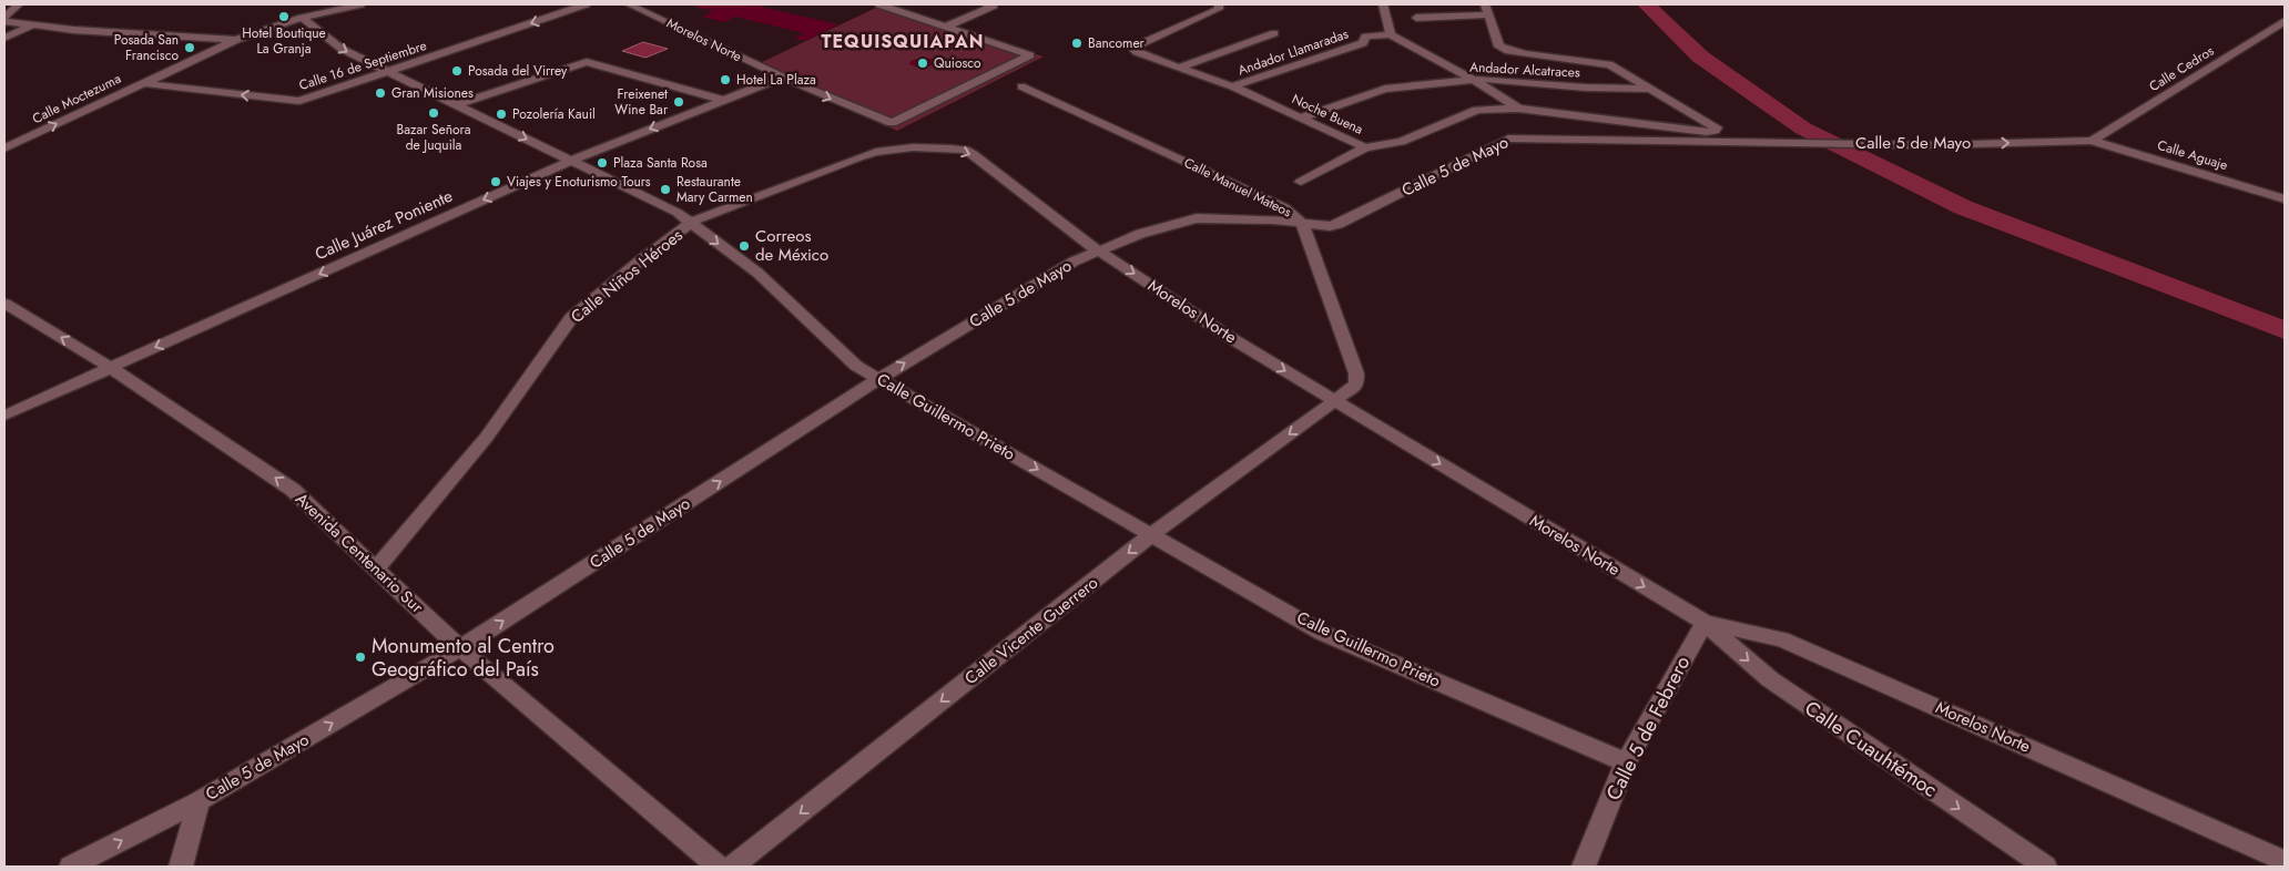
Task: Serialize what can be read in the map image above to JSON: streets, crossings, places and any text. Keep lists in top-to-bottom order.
{
  "streets": {
    "street": [
      "Morelos Norte",
      "Andador Llamaradas",
      "Calle 16 de Septiembre",
      "Calle Cedros",
      "Andador Alcatraces",
      "Calle Moctezuma",
      "Noche Buena",
      "Calle 5 de Mayo",
      "Calle Aguaje",
      "Calle Manuel Mateos",
      "Calle Juárez Poniente",
      "Calle Niños Héroes",
      "Calle Guillermo Prieto",
      "Avenida Centenario Sur",
      "Calle Vicente Guerrero",
      "Calle 5 de Febrero",
      "Calle Cuauhtémoc"
    ]
  },
  "crossings": [
    ["Morelos Norte", "Calle 5 de Mayo"],
    ["Morelos Norte", "Calle Manuel Mateos"],
    ["Morelos Norte", "Calle Juárez Poniente"],
    ["Morelos Norte", "Calle Niños Héroes"],
    ["Morelos Norte", "Calle Vicente Guerrero"],
    ["Morelos Norte", "Calle 5 de Febrero"],
    ["Morelos Norte", "Calle Cuauhtémoc"],
    ["Andador Llamaradas", "Noche Buena"],
    ["Calle 16 de Septiembre", "Calle Moctezuma"],
    ["Calle 16 de Septiembre", "Calle Guillermo Prieto"],
    ["Calle Cedros", "Calle 5 de Mayo"],
    ["Calle Cedros", "Calle Aguaje"],
    ["Andador Alcatraces", "Noche Buena"],
    ["Calle Moctezuma", "Calle Guillermo Prieto"],
    ["Calle 5 de Mayo", "Calle Aguaje"],
    ["Calle 5 de Mayo", "Calle Manuel Mateos"],
    ["Calle 5 de Mayo", "Calle Guillermo Prieto"],
    ["Calle 5 de Mayo", "Avenida Centenario Sur"],
    ["Calle Manuel Mateos", "Calle Vicente Guerrero"],
    ["Calle Juárez Poniente", "Calle Guillermo Prieto"],
    ["Calle Juárez Poniente", "Avenida Centenario Sur"],
    ["Calle Niños Héroes", "Calle Guillermo Prieto"],
    ["Calle Niños Héroes", "Avenida Centenario Sur"],
    ["Calle Guillermo Prieto", "Calle Vicente Guerrero"],
    ["Calle Guillermo Prieto", "Calle 5 de Febrero"],
    ["Calle 5 de Febrero", "Calle Cuauhtémoc"]
  ],
  "one_way": [
    "Morelos Norte",
    "Calle 5 de Mayo",
    "Calle Juárez Poniente",
    "Calle Guillermo Prieto",
    "Avenida Centenario Sur",
    "Calle Vicente Guerrero",
    "Calle Cuauhtémoc"
  ],
  "districts": ["TEQUISQUIAPAN"],
  "places": [
    "Hotel Boutique La Granja",
    "Bancomer",
    "Posada San Francisco",
    "Quiosco",
    "Posada del Virrey",
    "Hotel La Plaza",
    "Gran Misiones",
    "Freixenet Wine Bar",
    "Bazar Señora de Juquila",
    "Pozolería Kauil",
    "Plaza Santa Rosa",
    "Viajes y Enoturismo Tours",
    "Restaurante Mary Carmen",
    "Correos de México",
    "Monumento al Centro Geográfico del País"
  ]
}
